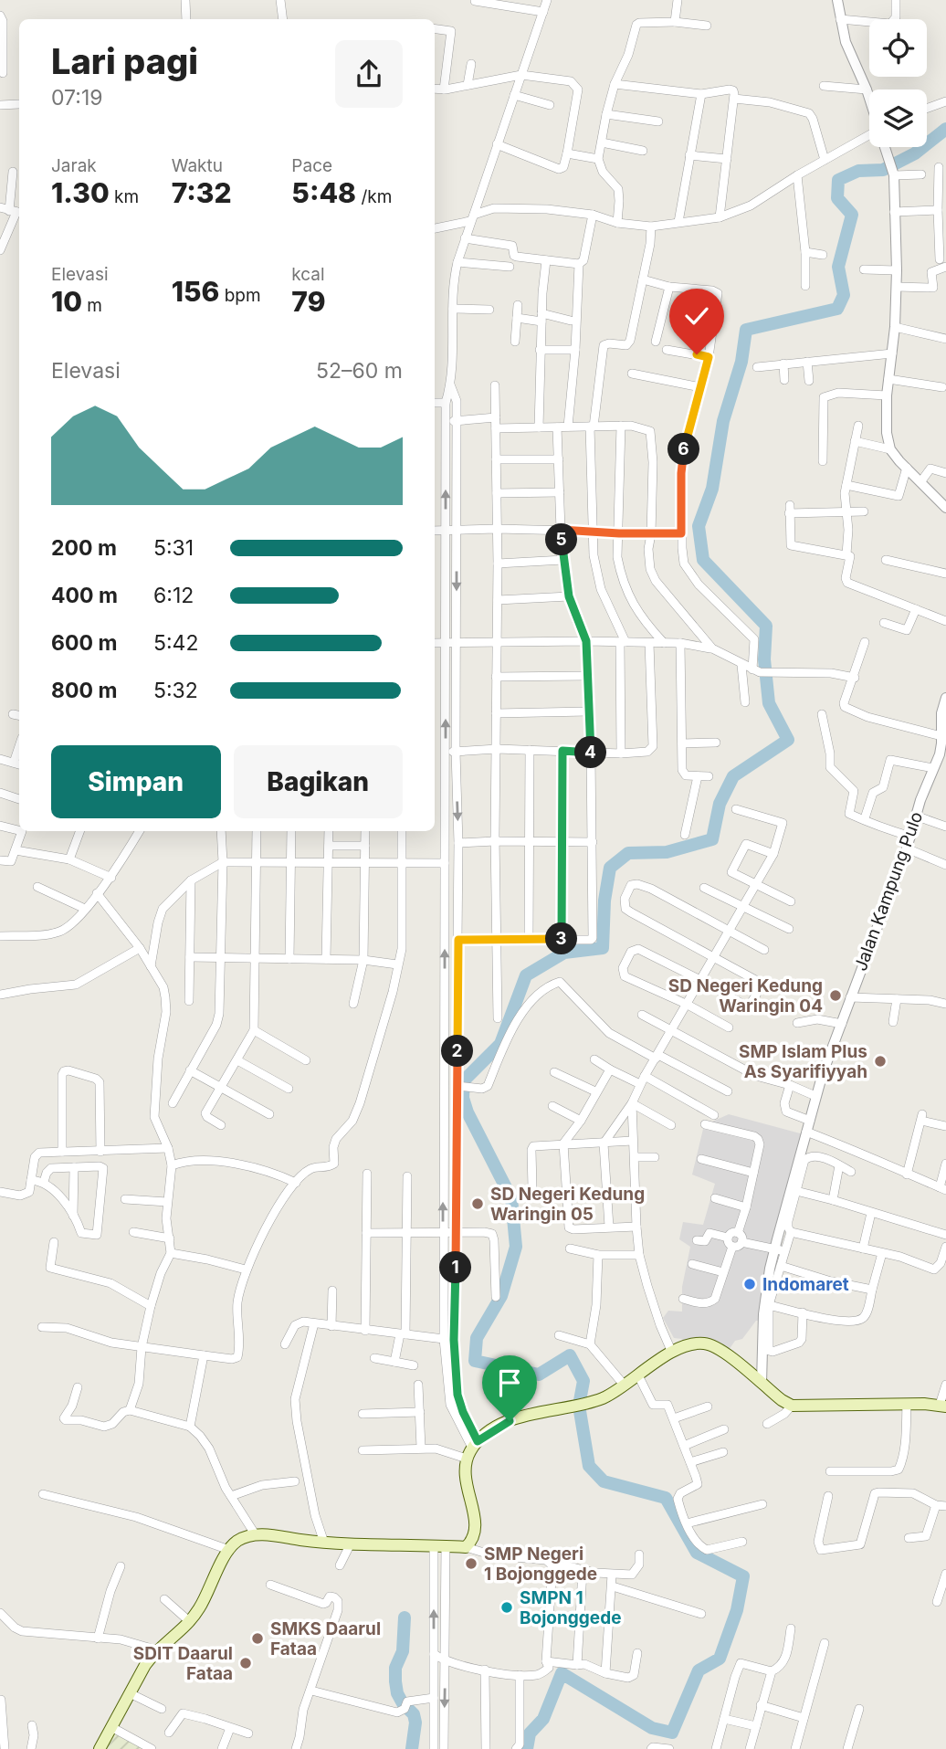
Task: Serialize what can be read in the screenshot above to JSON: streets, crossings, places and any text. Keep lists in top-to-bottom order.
{
  "streets": {
    "street": ["Jalan Kampung Pulo"]
  },
  "places": [
    "SD Negeri Kedung Waringin 04",
    "SMP Islam Plus As Syarifiyyah",
    "SD Negeri Kedung Waringin 05",
    "Indomaret",
    "SMP Negeri 1 Bojonggede",
    "SMPN 1 Bojonggede",
    "SMKS Daarul Fataa",
    "SDIT Daarul Fataa"
  ],
  "page": {
    "heading": ["Lari pagi", "07:19"],
    "stats": [
      ["Jarak", "1.30 km"],
      ["Waktu", "7:32"],
      ["Pace", "5:48 /km"],
      ["Elevasi", "10 m"],
      ["156 bpm"],
      ["kcal", "79"]
    ],
    "chart": ["Elevasi", "52–60 m"],
    "pins": [
      "6",
      "5",
      "4",
      "3",
      "2",
      "1"
    ],
    "list": [
      {
        "name": "200 m",
        "note": "5:31"
      },
      {
        "name": "400 m",
        "note": "6:12"
      },
      {
        "name": "600 m",
        "note": "5:42"
      },
      {
        "name": "800 m",
        "note": "5:32"
      }
    ],
    "buttons": ["Simpan", "Bagikan"]
  }
}
